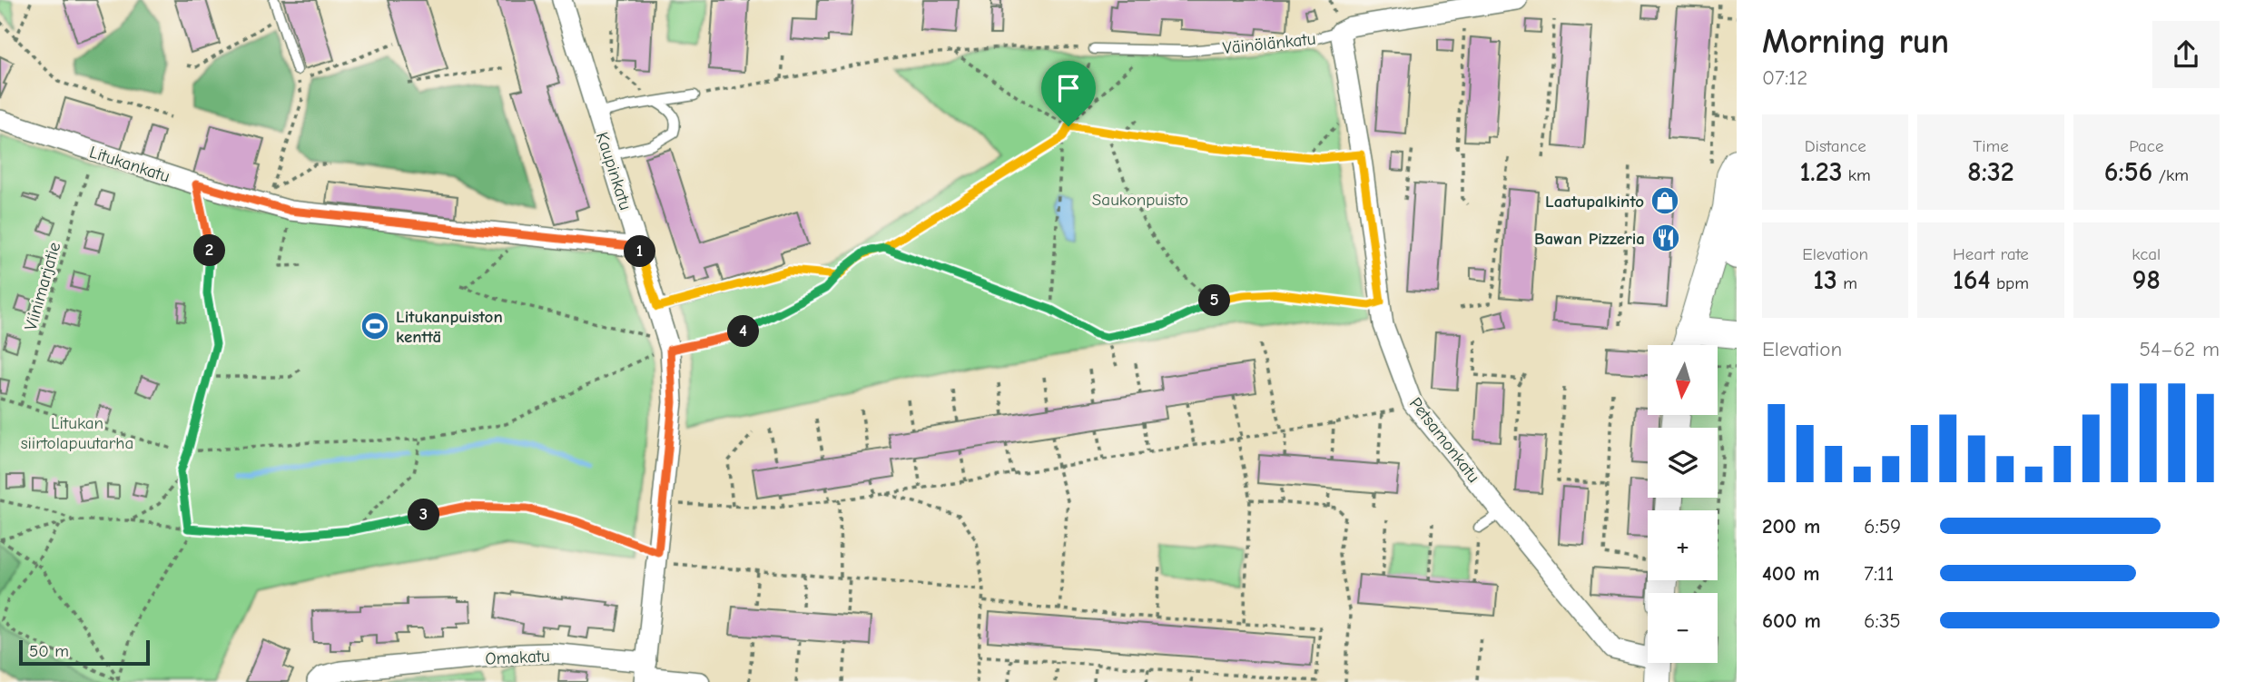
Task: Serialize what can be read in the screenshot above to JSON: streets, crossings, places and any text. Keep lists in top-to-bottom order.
{
  "streets": {
    "street": [
      "Väinölänkatu",
      "Litukankatu",
      "Kaupinkatu",
      "Petsamonkatu",
      "Omakatu"
    ],
    "path": ["Viinimarjatie"]
  },
  "crossings": [
    ["Väinölänkatu", "Petsamonkatu"],
    ["Litukankatu", "Kaupinkatu"],
    ["Kaupinkatu", "Omakatu"]
  ],
  "parks": ["Saukonpuisto", "Litukan siirtolapuutarha"],
  "places": {
    "shop": ["Laatupalkinto"],
    "restaurant": ["Bawan Pizzeria"],
    "sports": ["Litukanpuiston kenttä"]
  },
  "scale_bar": "50 m",
  "north": "bottom",
  "page": {
    "heading": ["Morning run", "07:12"],
    "stats": [
      ["Distance", "1.23 km"],
      ["Time", "8:32"],
      ["Pace", "6:56 /km"],
      ["Elevation", "13 m"],
      ["Heart rate", "164 bpm"],
      ["kcal", "98"]
    ],
    "pins": [
      "2",
      "1",
      "5",
      "4",
      "3"
    ],
    "chart": ["Elevation", "54–62 m"],
    "map_buttons": ["+", "−"],
    "list": [
      {
        "name": "200 m",
        "note": "6:59"
      },
      {
        "name": "400 m",
        "note": "7:11"
      },
      {
        "name": "600 m",
        "note": "6:35"
      }
    ],
    "scale": "50 m"
  }
}
